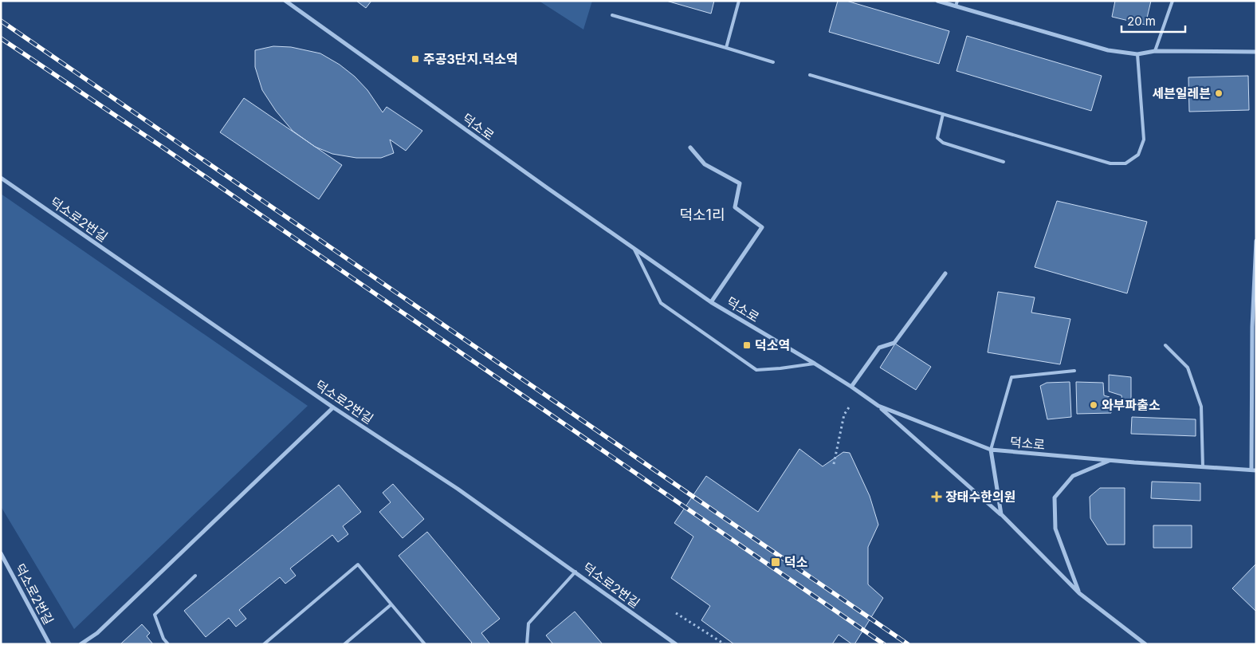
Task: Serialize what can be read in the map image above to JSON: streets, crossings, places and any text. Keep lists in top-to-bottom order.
{
  "streets": {
    "street": ["덕소로", "덕소로2번길"]
  },
  "districts": ["덕소1리"],
  "places": {
    "transit": ["주공3단지.덕소역", "덕소역", "덕소"],
    "other": ["세븐일레븐", "와부파출소"],
    "health": ["장태수한의원"]
  },
  "scale_bar": "20 m"
}
